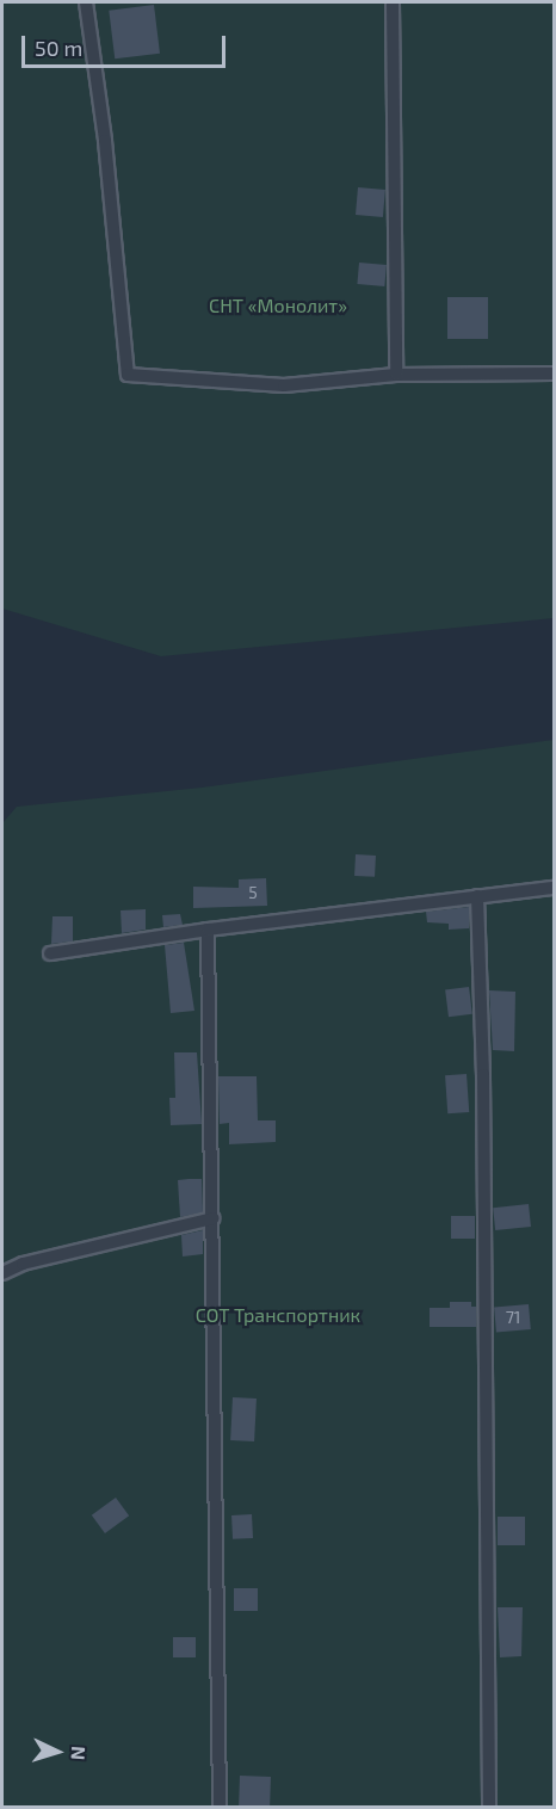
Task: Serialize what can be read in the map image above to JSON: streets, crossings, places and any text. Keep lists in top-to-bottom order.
{
  "parks": ["СНТ «Монолит»", "СОТ Транспортник"],
  "house_numbers": ["5", "71"],
  "scale_bar": "50 m",
  "north": "right"
}
